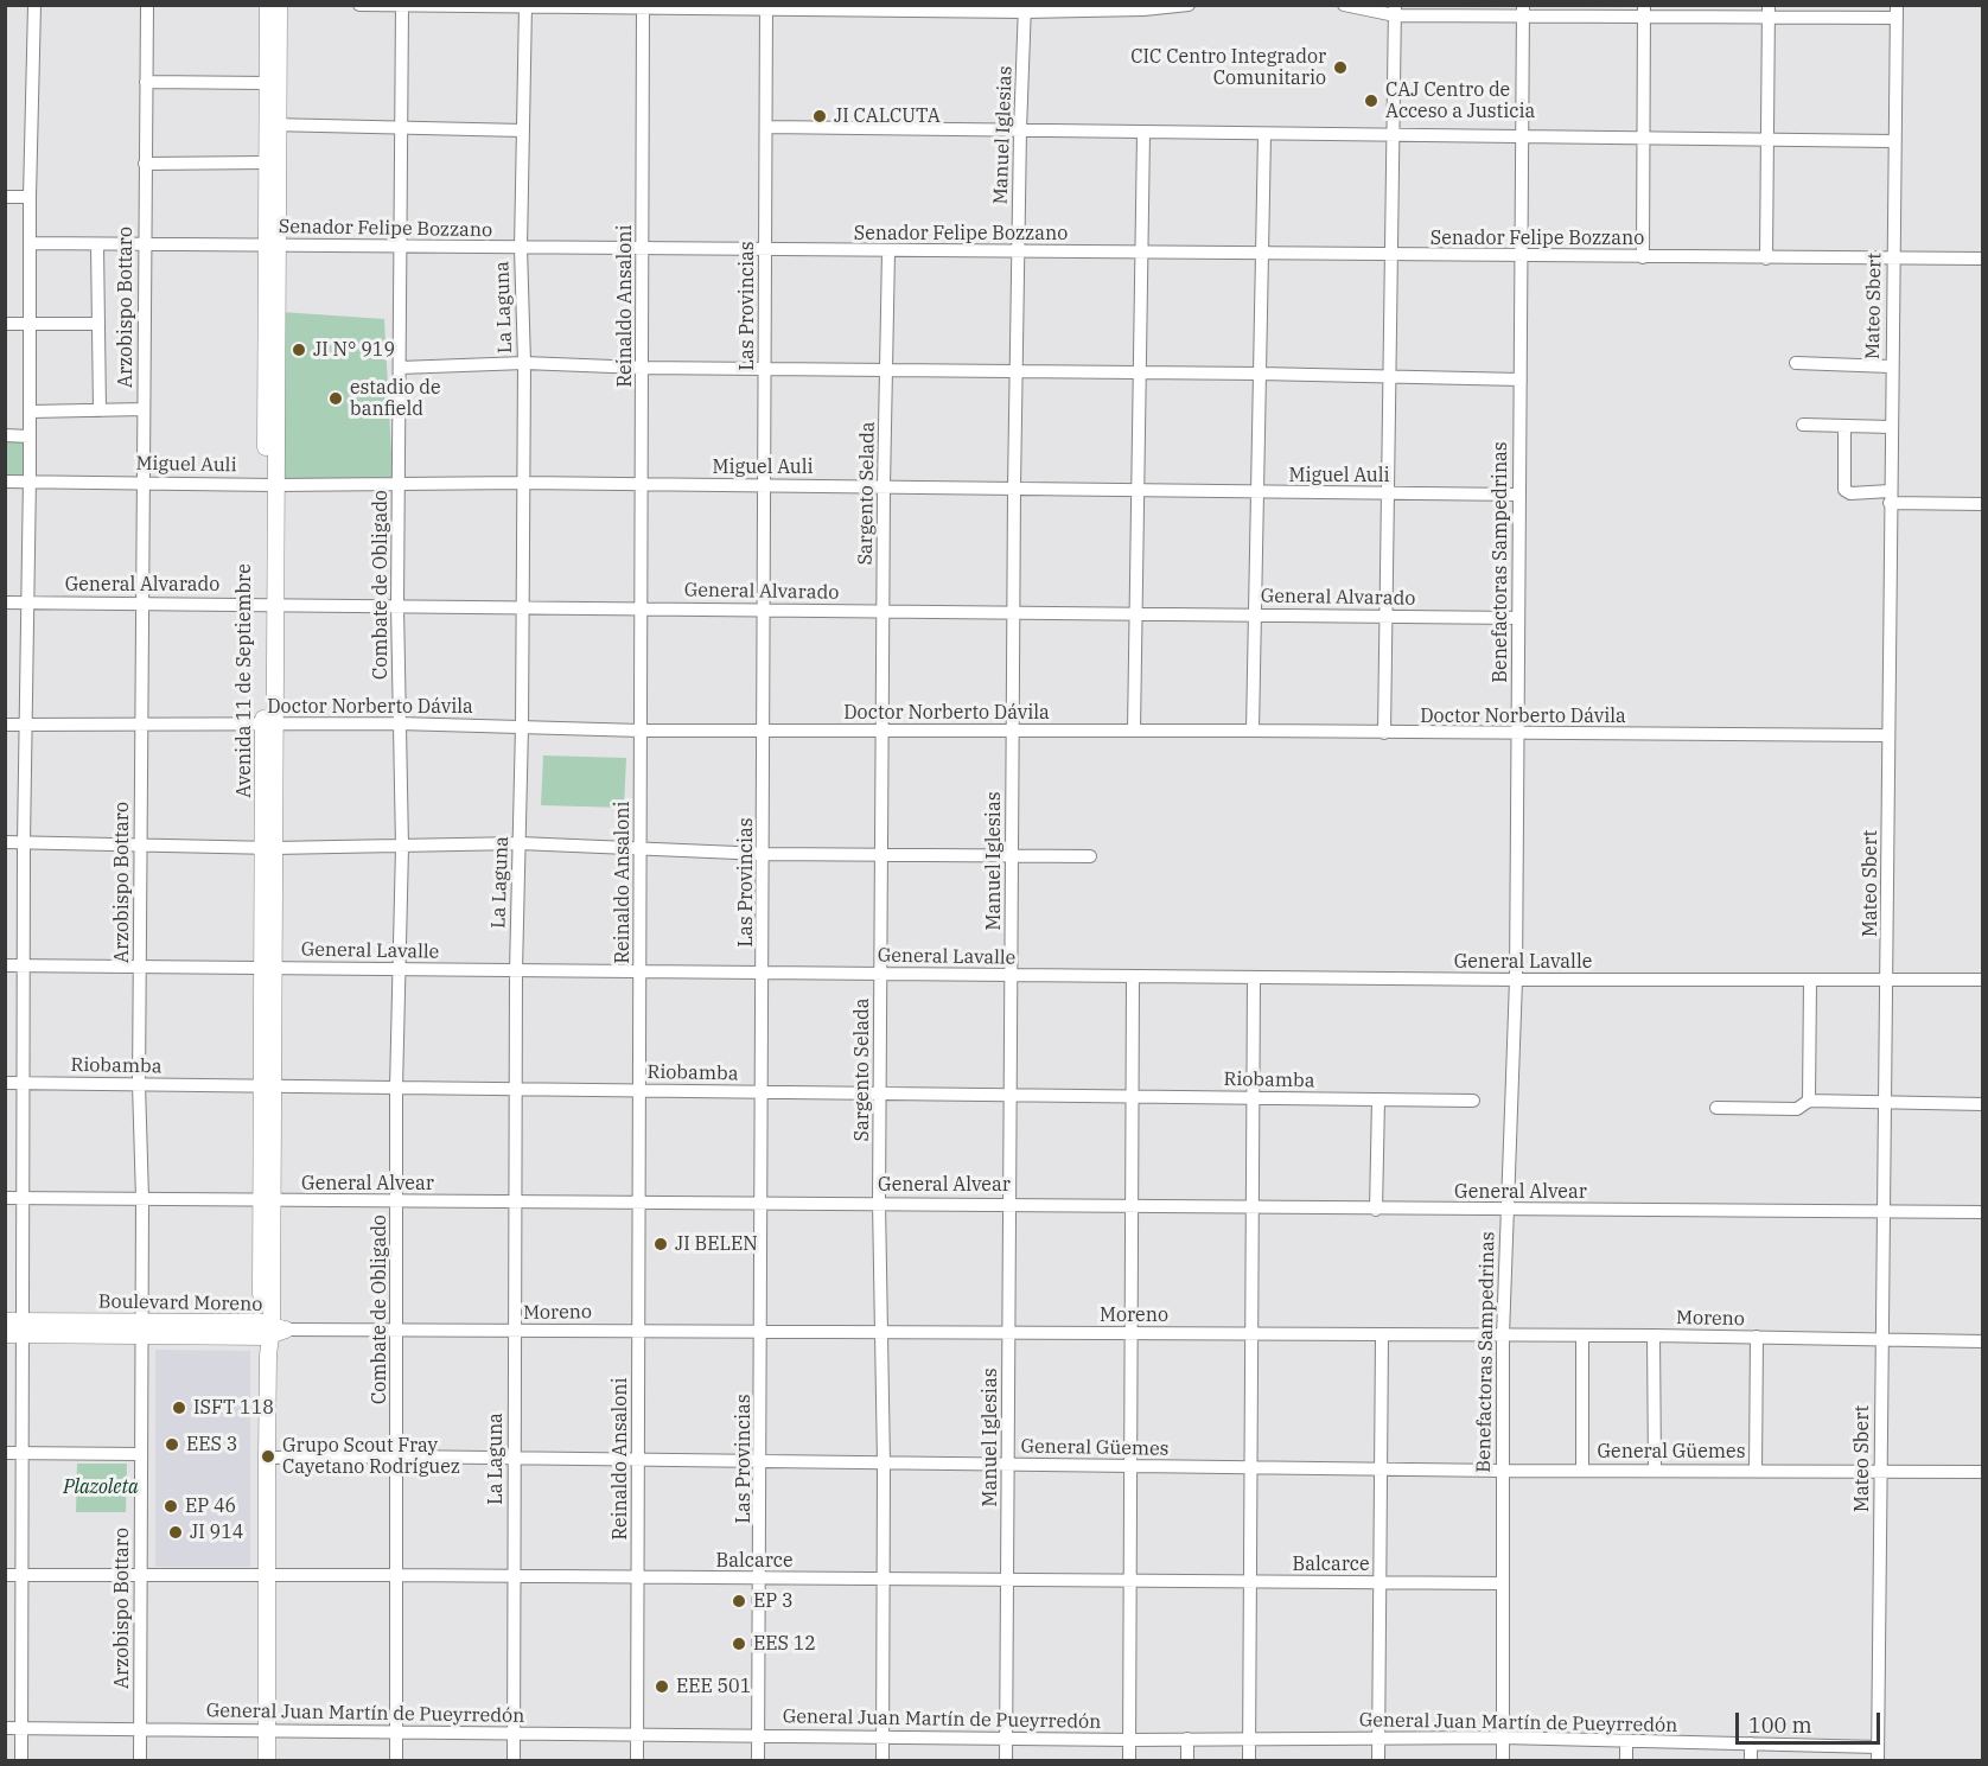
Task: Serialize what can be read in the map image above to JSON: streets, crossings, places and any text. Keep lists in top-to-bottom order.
{
  "streets": {
    "main road": ["Avenida 11 de Septiembre", "Boulevard Moreno"],
    "street": [
      "Manuel Iglesias",
      "Senador Felipe Bozzano",
      "Reinaldo Ansaloni",
      "Las Provincias",
      "Mateo Sbert",
      "Arzobispo Bottaro",
      "La Laguna",
      "Miguel Auli",
      "Sargento Selada",
      "Benefactoras Sampedrinas",
      "General Alvarado",
      "Combate de Obligado",
      "Doctor Norberto Dávila",
      "General Lavalle",
      "Riobamba",
      "General Alvear",
      "Moreno",
      "General Güemes",
      "Balcarce",
      "General Juan Martín de Pueyrredón"
    ]
  },
  "crossings": [
    ["Manuel Iglesias", "Senador Felipe Bozzano"],
    ["Manuel Iglesias", "Miguel Auli"],
    ["Manuel Iglesias", "General Alvarado"],
    ["Manuel Iglesias", "Doctor Norberto Dávila"],
    ["Manuel Iglesias", "General Lavalle"],
    ["Manuel Iglesias", "Riobamba"],
    ["Manuel Iglesias", "General Alvear"],
    ["Manuel Iglesias", "Moreno"],
    ["Manuel Iglesias", "General Güemes"],
    ["Manuel Iglesias", "Balcarce"],
    ["Manuel Iglesias", "General Juan Martín de Pueyrredón"],
    ["Senador Felipe Bozzano", "Reinaldo Ansaloni"],
    ["Senador Felipe Bozzano", "Las Provincias"],
    ["Senador Felipe Bozzano", "Mateo Sbert"],
    ["Senador Felipe Bozzano", "Arzobispo Bottaro"],
    ["Senador Felipe Bozzano", "La Laguna"],
    ["Senador Felipe Bozzano", "Sargento Selada"],
    ["Senador Felipe Bozzano", "Benefactoras Sampedrinas"],
    ["Senador Felipe Bozzano", "Combate de Obligado"],
    ["Senador Felipe Bozzano", "Avenida 11 de Septiembre"],
    ["Reinaldo Ansaloni", "Miguel Auli"],
    ["Reinaldo Ansaloni", "General Alvarado"],
    ["Reinaldo Ansaloni", "Doctor Norberto Dávila"],
    ["Reinaldo Ansaloni", "General Lavalle"],
    ["Reinaldo Ansaloni", "Riobamba"],
    ["Reinaldo Ansaloni", "General Alvear"],
    ["Reinaldo Ansaloni", "Moreno"],
    ["Reinaldo Ansaloni", "General Güemes"],
    ["Reinaldo Ansaloni", "Balcarce"],
    ["Reinaldo Ansaloni", "General Juan Martín de Pueyrredón"],
    ["Las Provincias", "Miguel Auli"],
    ["Las Provincias", "General Alvarado"],
    ["Las Provincias", "Doctor Norberto Dávila"],
    ["Las Provincias", "General Lavalle"],
    ["Las Provincias", "Riobamba"],
    ["Las Provincias", "General Alvear"],
    ["Las Provincias", "Moreno"],
    ["Las Provincias", "General Güemes"],
    ["Las Provincias", "Balcarce"],
    ["Las Provincias", "General Juan Martín de Pueyrredón"],
    ["Mateo Sbert", "Doctor Norberto Dávila"],
    ["Mateo Sbert", "General Lavalle"],
    ["Mateo Sbert", "General Alvear"],
    ["Mateo Sbert", "Moreno"],
    ["Mateo Sbert", "General Güemes"],
    ["Mateo Sbert", "General Juan Martín de Pueyrredón"],
    ["Arzobispo Bottaro", "Miguel Auli"],
    ["Arzobispo Bottaro", "General Alvarado"],
    ["Arzobispo Bottaro", "Doctor Norberto Dávila"],
    ["Arzobispo Bottaro", "General Lavalle"],
    ["Arzobispo Bottaro", "Riobamba"],
    ["Arzobispo Bottaro", "General Alvear"],
    ["Arzobispo Bottaro", "Boulevard Moreno"],
    ["Arzobispo Bottaro", "Balcarce"],
    ["Arzobispo Bottaro", "General Juan Martín de Pueyrredón"],
    ["La Laguna", "Miguel Auli"],
    ["La Laguna", "General Alvarado"],
    ["La Laguna", "Doctor Norberto Dávila"],
    ["La Laguna", "General Lavalle"],
    ["La Laguna", "Riobamba"],
    ["La Laguna", "General Alvear"],
    ["La Laguna", "Moreno"],
    ["La Laguna", "General Güemes"],
    ["La Laguna", "Balcarce"],
    ["La Laguna", "General Juan Martín de Pueyrredón"],
    ["Miguel Auli", "Sargento Selada"],
    ["Miguel Auli", "Benefactoras Sampedrinas"],
    ["Miguel Auli", "Combate de Obligado"],
    ["Miguel Auli", "Avenida 11 de Septiembre"],
    ["Sargento Selada", "General Alvarado"],
    ["Sargento Selada", "Doctor Norberto Dávila"],
    ["Sargento Selada", "General Lavalle"],
    ["Sargento Selada", "Riobamba"],
    ["Sargento Selada", "General Alvear"],
    ["Sargento Selada", "Moreno"],
    ["Sargento Selada", "General Güemes"],
    ["Sargento Selada", "Balcarce"],
    ["Sargento Selada", "General Juan Martín de Pueyrredón"],
    ["Benefactoras Sampedrinas", "General Alvarado"],
    ["Benefactoras Sampedrinas", "Doctor Norberto Dávila"],
    ["Benefactoras Sampedrinas", "General Lavalle"],
    ["Benefactoras Sampedrinas", "General Alvear"],
    ["Benefactoras Sampedrinas", "Moreno"],
    ["Benefactoras Sampedrinas", "General Güemes"],
    ["Benefactoras Sampedrinas", "Balcarce"],
    ["Benefactoras Sampedrinas", "General Juan Martín de Pueyrredón"],
    ["General Alvarado", "Combate de Obligado"],
    ["General Alvarado", "Avenida 11 de Septiembre"],
    ["Combate de Obligado", "Doctor Norberto Dávila"],
    ["Combate de Obligado", "General Lavalle"],
    ["Combate de Obligado", "Riobamba"],
    ["Combate de Obligado", "General Alvear"],
    ["Combate de Obligado", "Moreno"],
    ["Combate de Obligado", "General Güemes"],
    ["Combate de Obligado", "Balcarce"],
    ["Combate de Obligado", "General Juan Martín de Pueyrredón"],
    ["Avenida 11 de Septiembre", "Doctor Norberto Dávila"],
    ["Avenida 11 de Septiembre", "General Lavalle"],
    ["Avenida 11 de Septiembre", "Riobamba"],
    ["Avenida 11 de Septiembre", "General Alvear"],
    ["Avenida 11 de Septiembre", "Boulevard Moreno"],
    ["Avenida 11 de Septiembre", "Moreno"],
    ["Avenida 11 de Septiembre", "General Güemes"],
    ["Avenida 11 de Septiembre", "Balcarce"],
    ["Avenida 11 de Septiembre", "General Juan Martín de Pueyrredón"],
    ["Boulevard Moreno", "Moreno"]
  ],
  "parks": ["Plazoleta"],
  "places": [
    "CIC Centro Integrador Comunitario",
    "CAJ Centro de Acceso a Justicia",
    "JI CALCUTA",
    "JI N° 919",
    "estadio de banfield",
    "JI BELEN",
    "ISFT 118",
    "EES 3",
    "Grupo Scout Fray Cayetano Rodríguez",
    "EP 46",
    "JI 914",
    "EP 3",
    "EES 12",
    "EEE 501"
  ],
  "scale_bar": "100 m"
}
